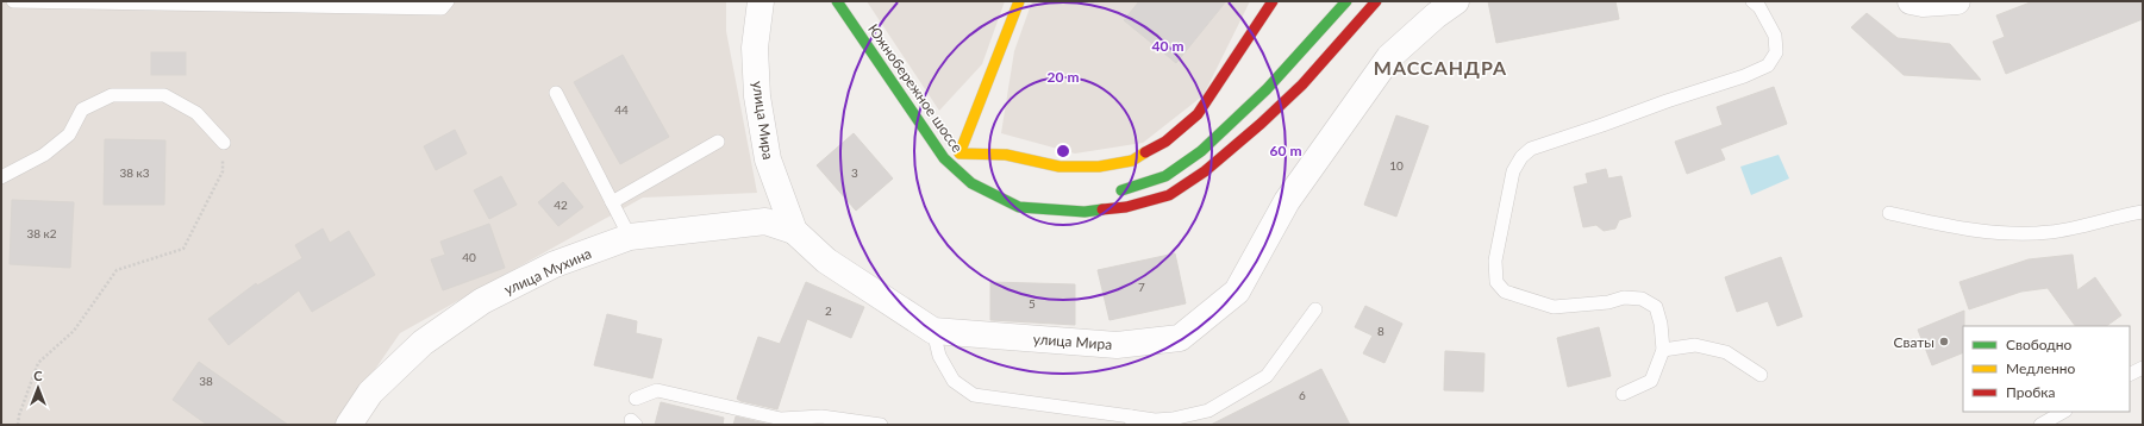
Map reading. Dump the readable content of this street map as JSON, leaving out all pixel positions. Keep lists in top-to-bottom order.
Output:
{
  "streets": {
    "main road": ["Южнобережное шоссе"],
    "street": ["улица Мира", "улица Мухина"]
  },
  "crossings": [
    ["улица Мира", "улица Мухина"]
  ],
  "districts": ["МАССАНДРА"],
  "places": ["Сваты"],
  "house_numbers": [
    "44",
    "10",
    "38 к3",
    "3",
    "42",
    "38 к2",
    "40",
    "7",
    "5",
    "2",
    "8",
    "38",
    "6"
  ],
  "legend": ["Свободно", "Медленно", "Пробка"],
  "north": "top",
  "rings": ["40 m", "20 m", "60 m"]
}
